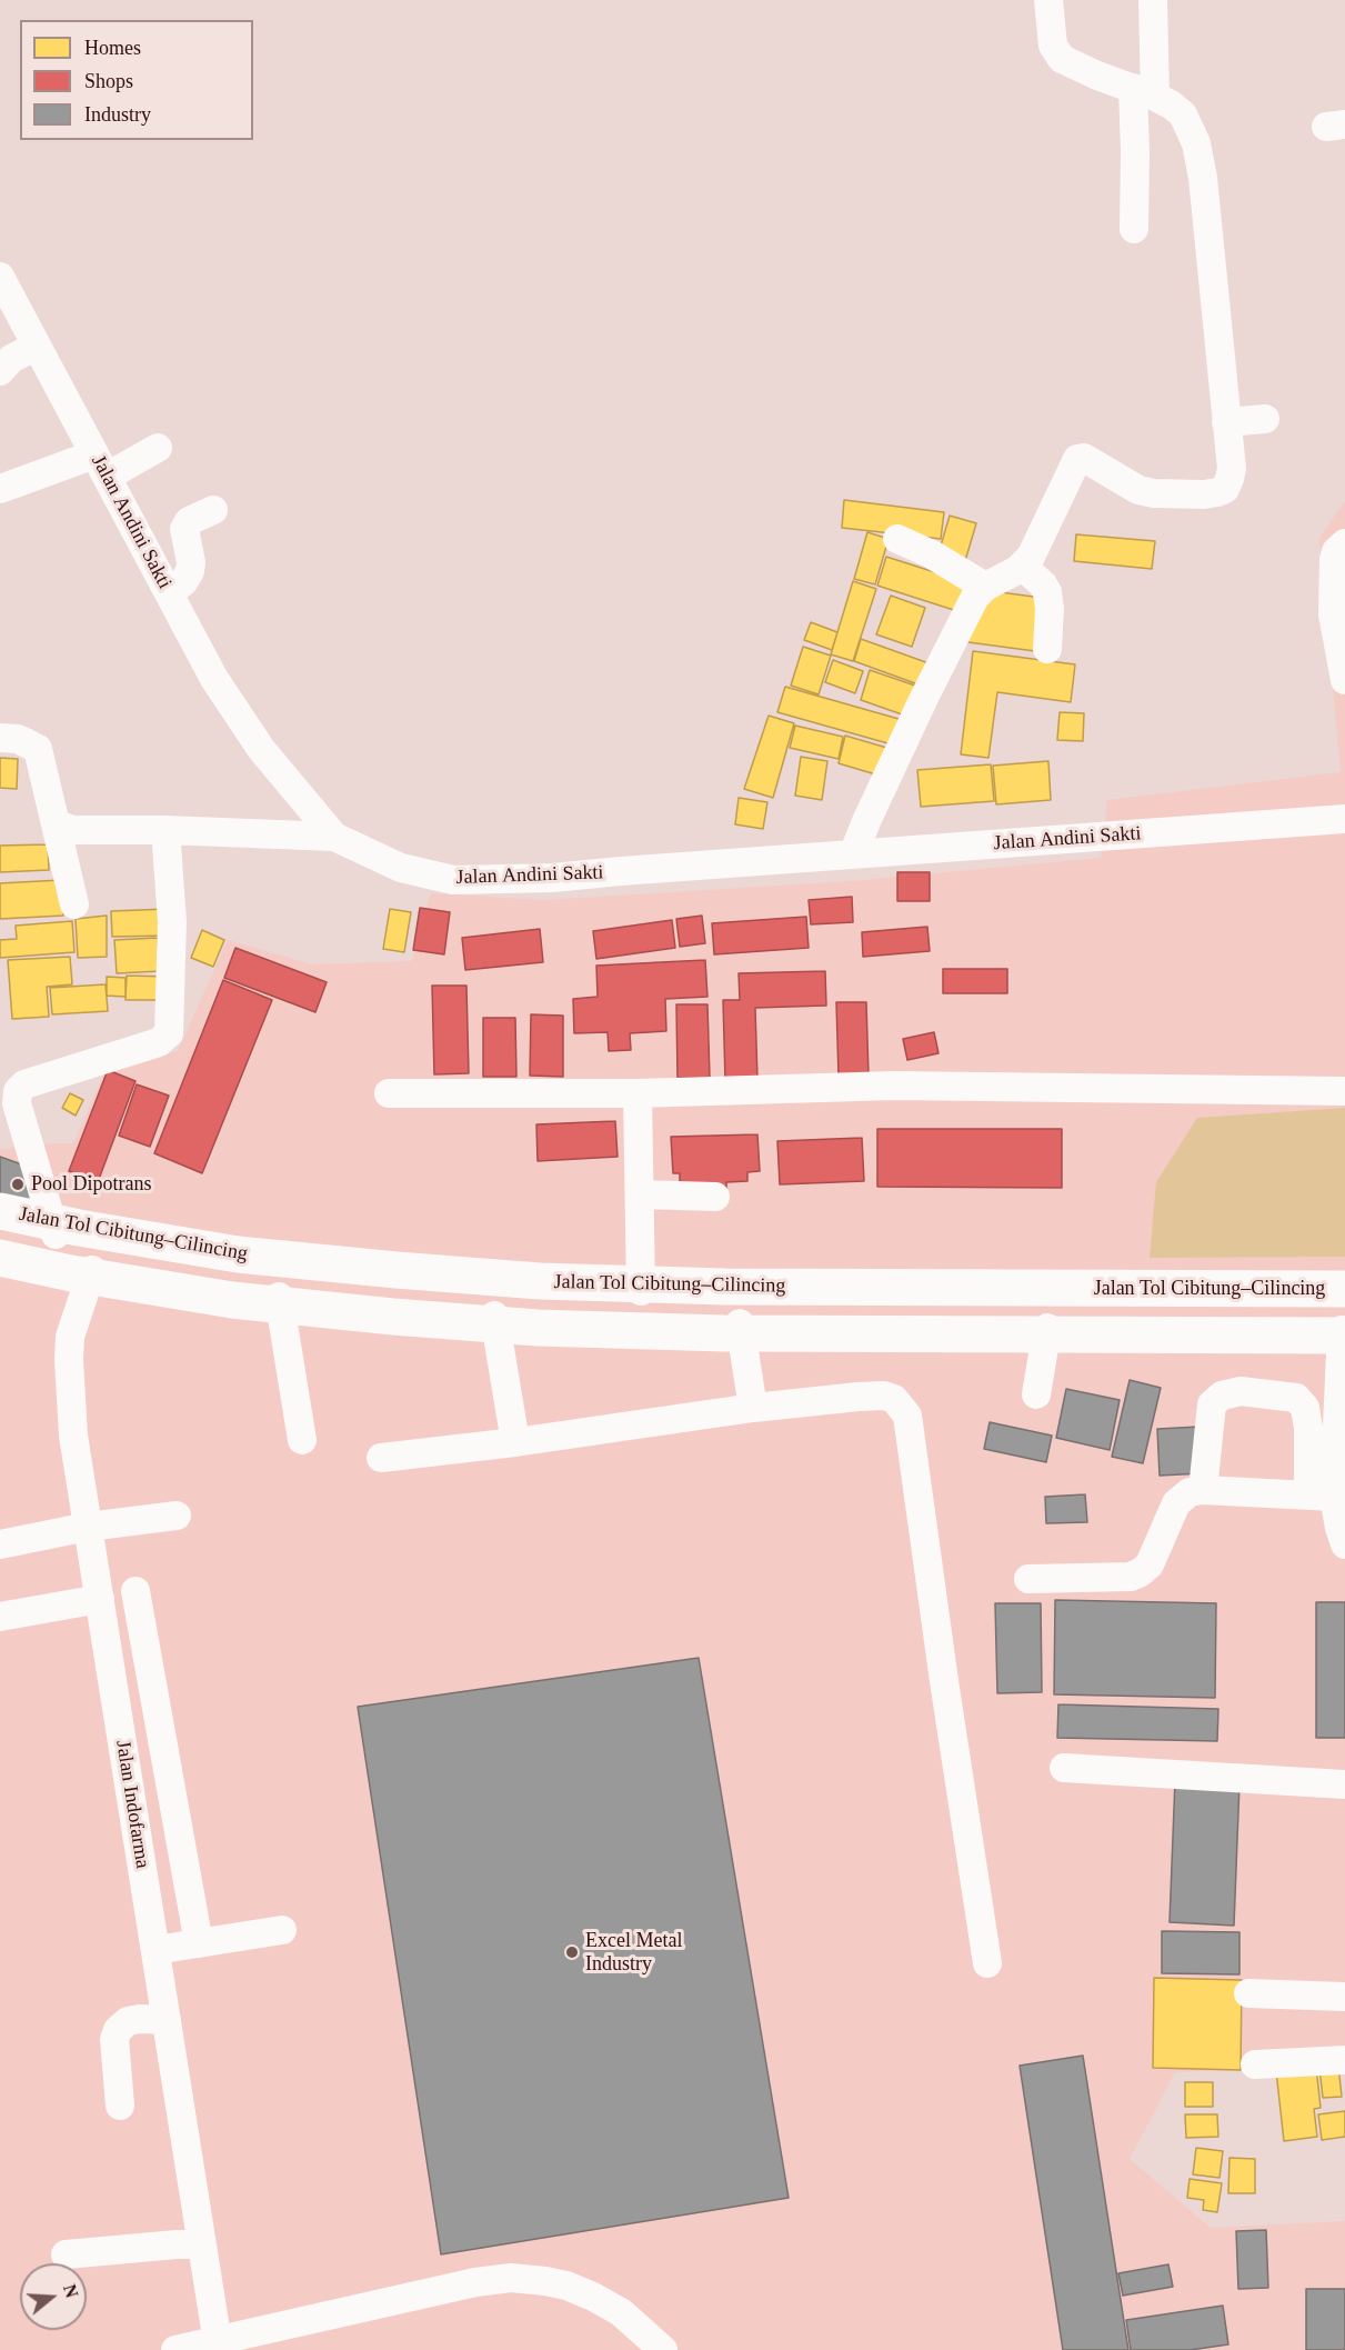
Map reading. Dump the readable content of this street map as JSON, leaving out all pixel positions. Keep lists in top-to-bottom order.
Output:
{
  "streets": {
    "highway": ["Jalan Tol Cibitung–Cilincing"],
    "street": ["Jalan Andini Sakti", "Jalan Indofarma"]
  },
  "places": ["Pool Dipotrans", "Excel Metal Industry"],
  "legend": ["Homes", "Shops", "Industry"],
  "north": "right"
}
